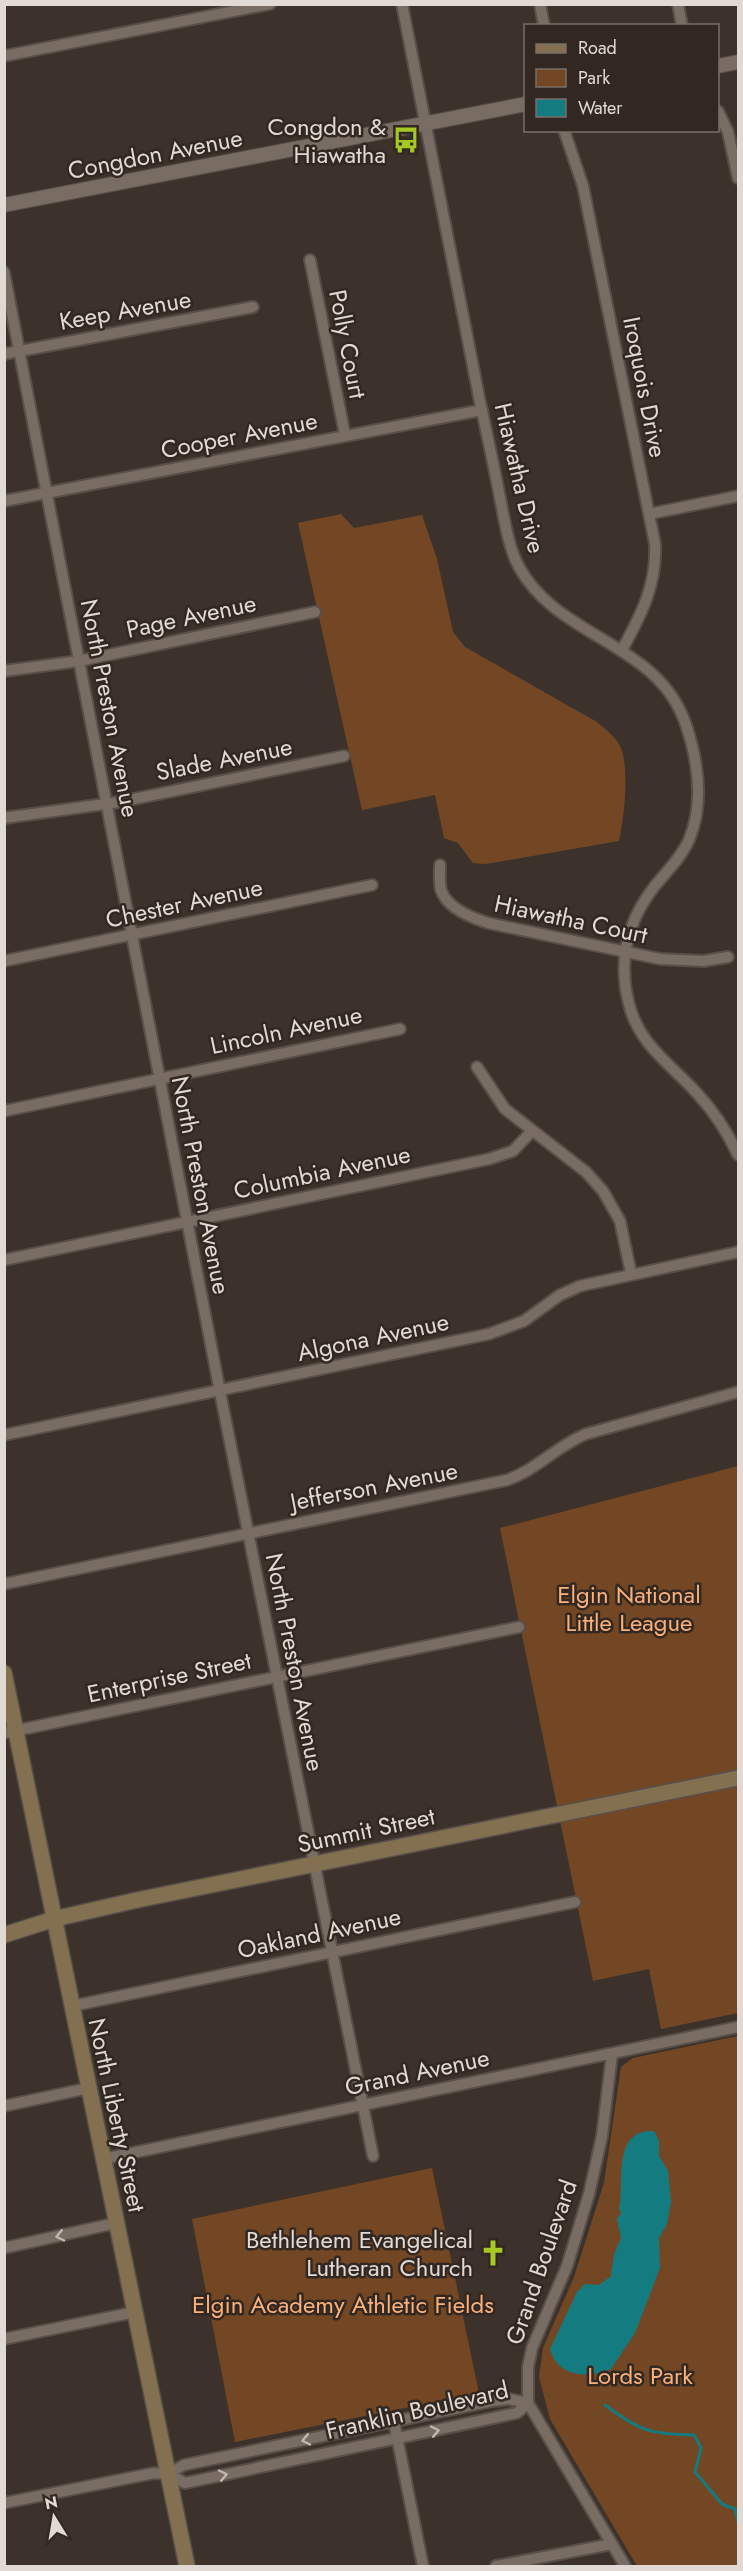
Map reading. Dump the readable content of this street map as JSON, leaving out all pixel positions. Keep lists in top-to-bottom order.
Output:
{
  "streets": {
    "main road": ["Summit Street", "North Liberty Street"],
    "street": [
      "Congdon Avenue",
      "Keep Avenue",
      "Polly Court",
      "Iroquois Drive",
      "Cooper Avenue",
      "Hiawatha Drive",
      "Page Avenue",
      "North Preston Avenue",
      "Slade Avenue",
      "Chester Avenue",
      "Hiawatha Court",
      "Lincoln Avenue",
      "Columbia Avenue",
      "Algona Avenue",
      "Jefferson Avenue",
      "Enterprise Street",
      "Oakland Avenue",
      "Grand Avenue",
      "Grand Boulevard",
      "Franklin Boulevard"
    ]
  },
  "crossings": [
    ["Congdon Avenue", "Hiawatha Drive"],
    ["Keep Avenue", "North Preston Avenue"],
    ["Polly Court", "Cooper Avenue"],
    ["Iroquois Drive", "Hiawatha Drive"],
    ["Cooper Avenue", "Hiawatha Drive"],
    ["Cooper Avenue", "North Preston Avenue"],
    ["Hiawatha Drive", "Hiawatha Court"],
    ["Page Avenue", "North Preston Avenue"],
    ["North Preston Avenue", "Slade Avenue"],
    ["North Preston Avenue", "Chester Avenue"],
    ["North Preston Avenue", "Lincoln Avenue"],
    ["North Preston Avenue", "Columbia Avenue"],
    ["North Preston Avenue", "Algona Avenue"],
    ["North Preston Avenue", "Jefferson Avenue"],
    ["North Preston Avenue", "Enterprise Street"],
    ["North Preston Avenue", "Summit Street"],
    ["North Preston Avenue", "Oakland Avenue"],
    ["North Preston Avenue", "Grand Avenue"],
    ["Enterprise Street", "North Liberty Street"],
    ["Summit Street", "North Liberty Street"],
    ["Oakland Avenue", "North Liberty Street"],
    ["Grand Avenue", "North Liberty Street"],
    ["Grand Avenue", "Grand Boulevard"],
    ["North Liberty Street", "Franklin Boulevard"],
    ["Grand Boulevard", "Franklin Boulevard"]
  ],
  "parks": ["Elgin National Little League", "Elgin Academy Athletic Fields", "Lords Park"],
  "places": {
    "bus stop": ["Congdon & Hiawatha"],
    "church": ["Bethlehem Evangelical Lutheran Church"]
  },
  "legend": ["Road", "Park", "Water"],
  "north": "top"
}
